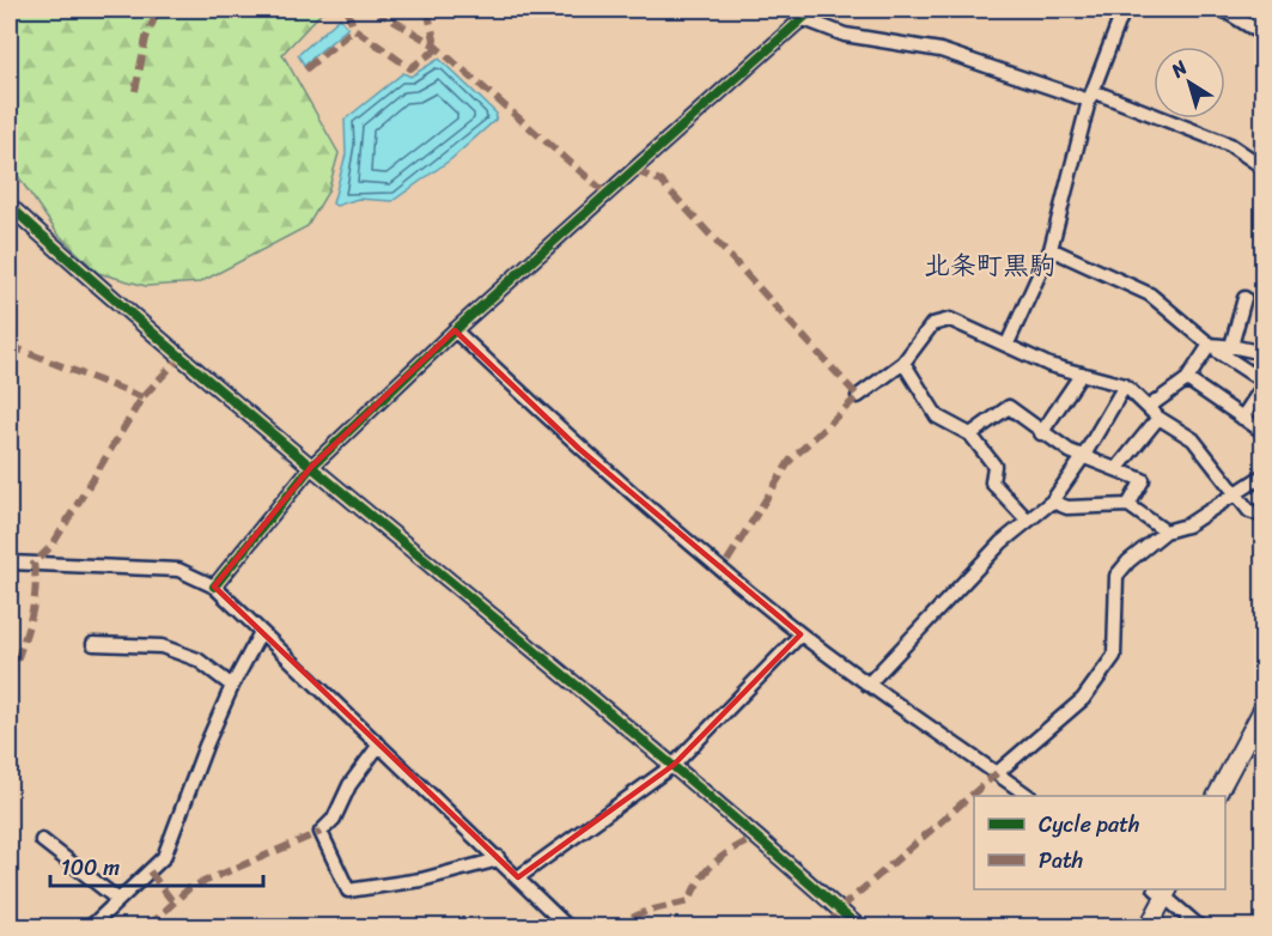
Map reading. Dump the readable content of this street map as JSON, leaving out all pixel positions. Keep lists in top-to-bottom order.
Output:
{
  "districts": ["北条町黒駒"],
  "legend": ["Cycle path", "Path"],
  "scale_bar": "100 m",
  "north": "top left"
}
